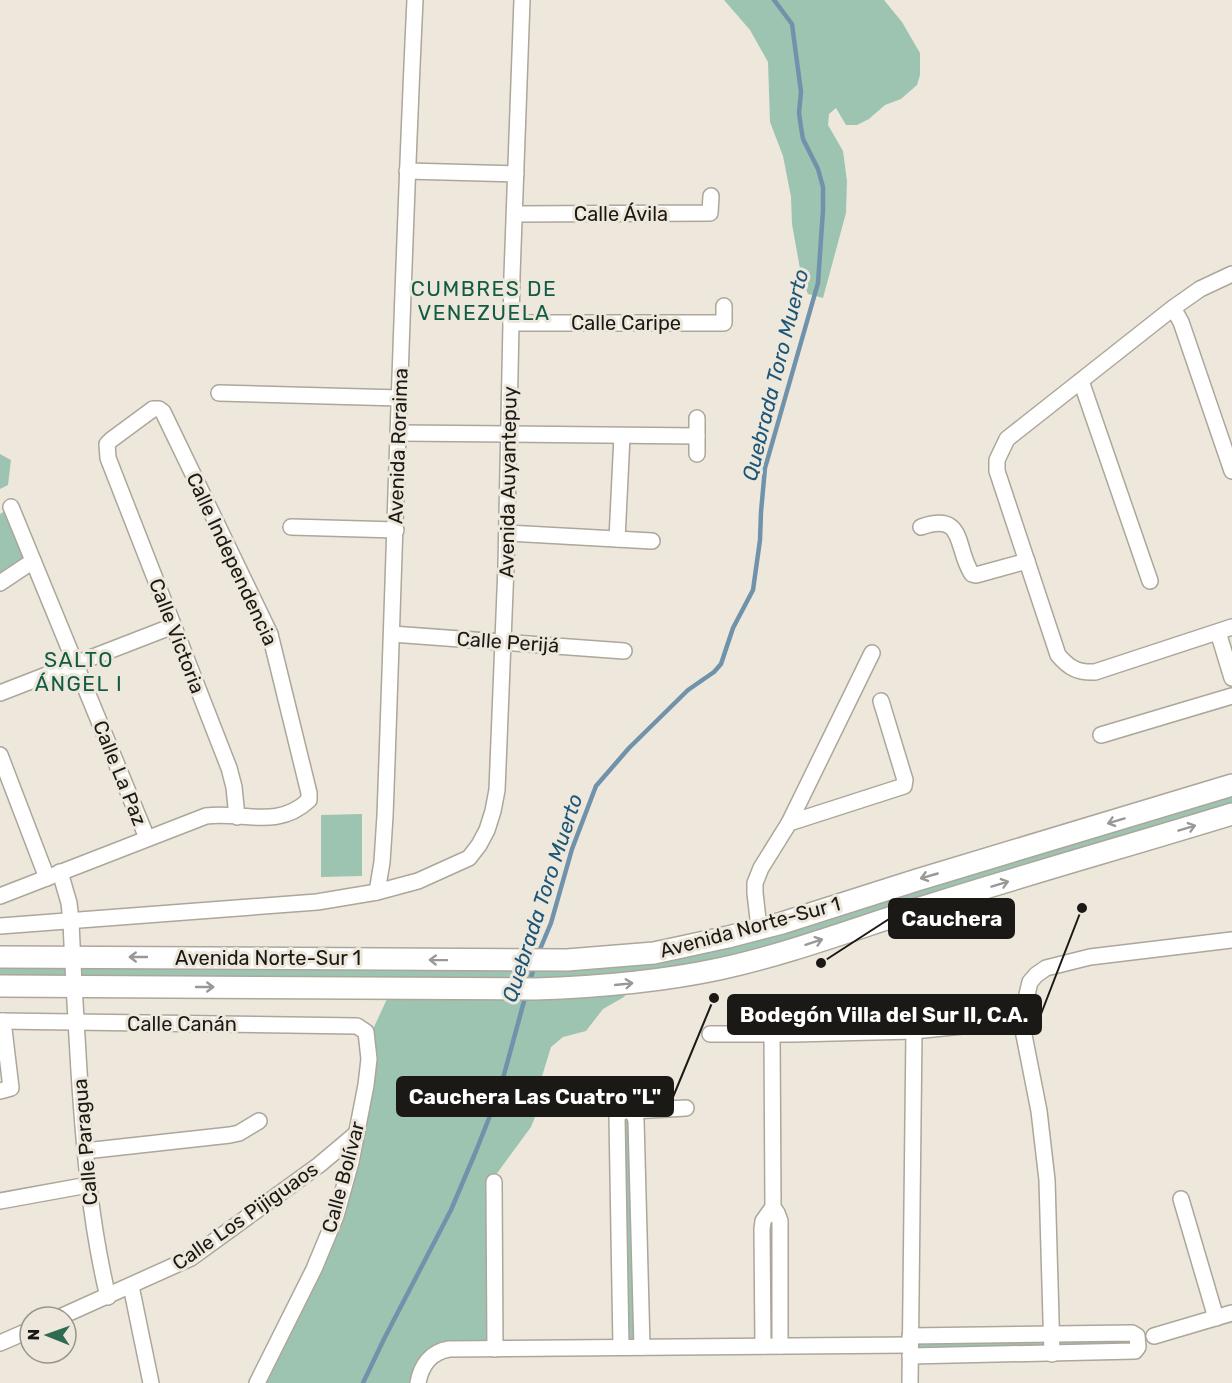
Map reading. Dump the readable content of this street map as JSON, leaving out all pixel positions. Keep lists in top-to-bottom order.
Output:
{
  "streets": {
    "main road": ["Avenida Norte-Sur 1"],
    "street": [
      "Calle Ávila",
      "Calle Caripe",
      "Avenida Roraima",
      "Avenida Auyantepuy",
      "Calle Independencia",
      "Calle Victoria",
      "Calle Perijá",
      "Calle La Paz",
      "Calle Canán",
      "Calle Paragua",
      "Calle Bolívar",
      "Calle Los Pijiguaos"
    ]
  },
  "crossings": [
    ["Calle Ávila", "Avenida Auyantepuy"],
    ["Calle Caripe", "Avenida Auyantepuy"],
    ["Avenida Roraima", "Avenida Auyantepuy"],
    ["Avenida Roraima", "Calle Perijá"],
    ["Avenida Auyantepuy", "Calle Perijá"],
    ["Avenida Auyantepuy", "Calle Paragua"],
    ["Calle Independencia", "Calle Victoria"],
    ["Avenida Norte-Sur 1", "Calle Paragua"],
    ["Calle Canán", "Calle Paragua"],
    ["Calle Canán", "Calle Bolívar"],
    ["Calle Paragua", "Calle Los Pijiguaos"],
    ["Calle Bolívar", "Calle Los Pijiguaos"]
  ],
  "districts": ["CUMBRES DE VENEZUELA", "SALTO ÁNGEL I"],
  "water": ["Quebrada Toro Muerto"],
  "places": ["Bodegón Villa del Sur II, C.A.", "Cauchera", "Cauchera Las Cuatro \"L\""],
  "north": "left"
}
